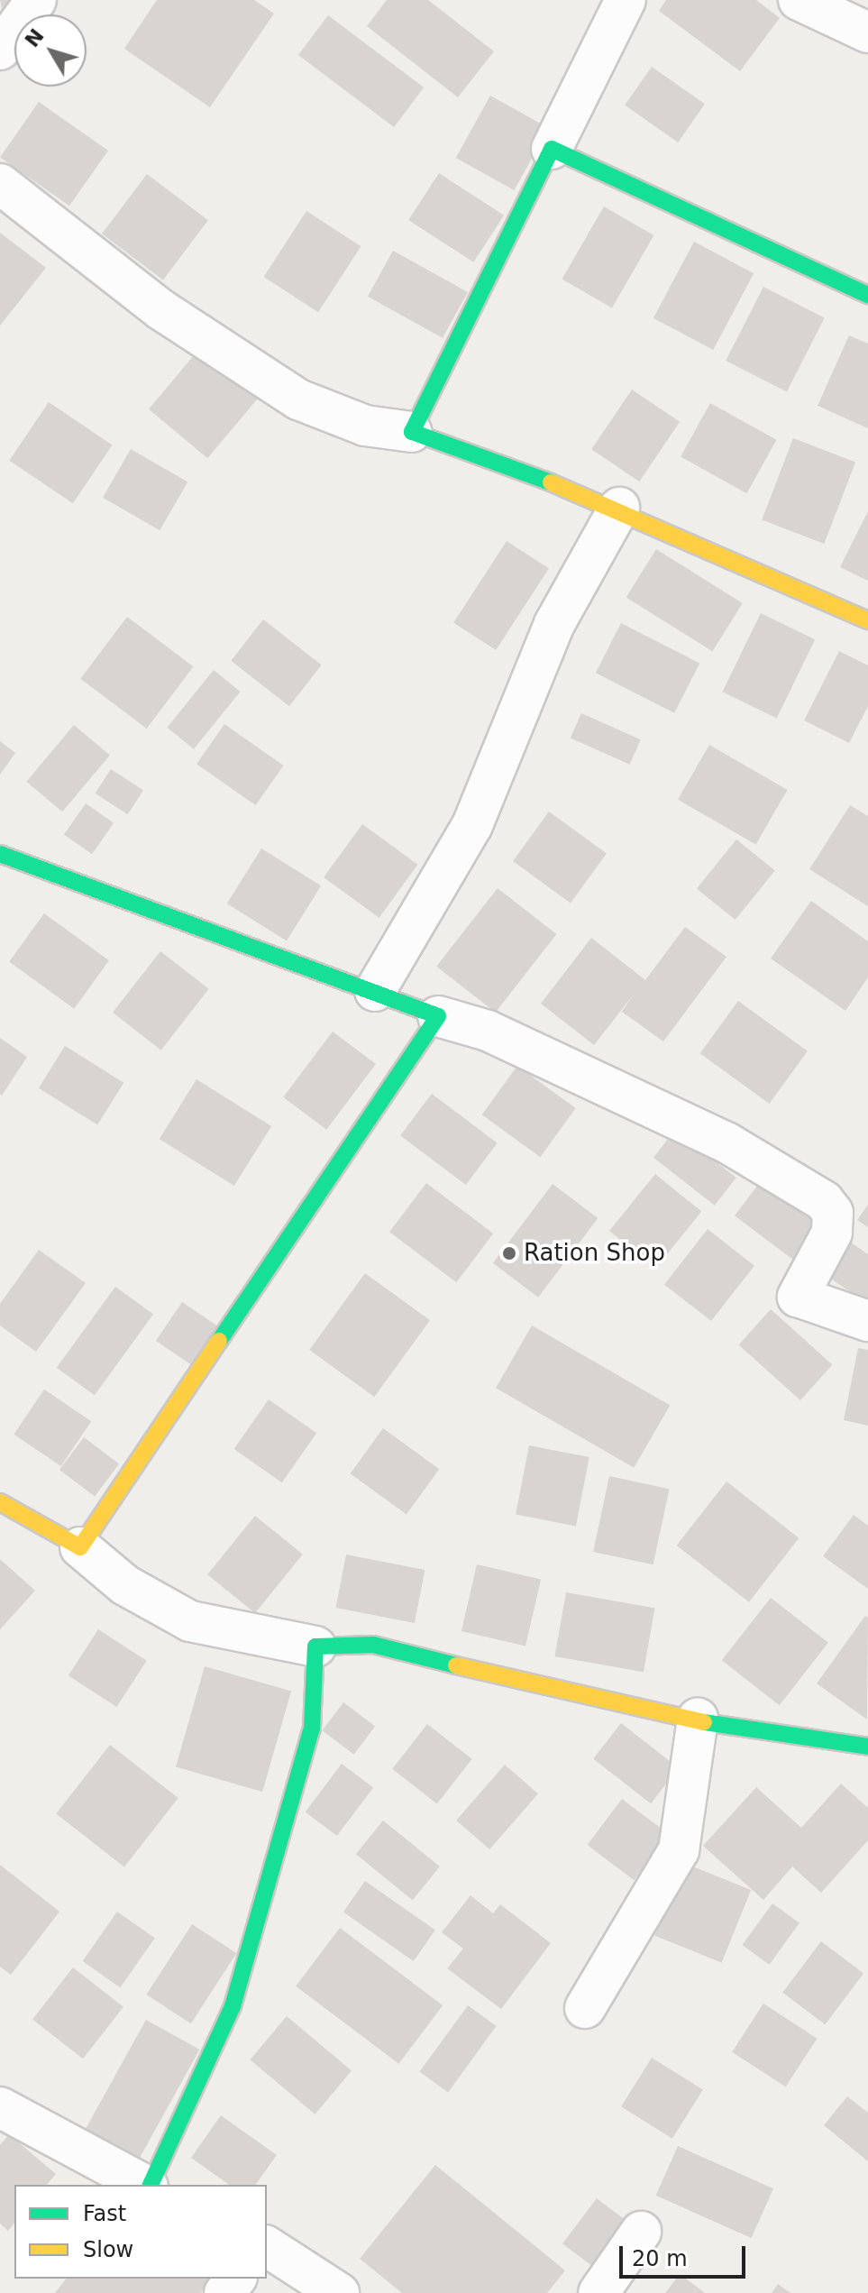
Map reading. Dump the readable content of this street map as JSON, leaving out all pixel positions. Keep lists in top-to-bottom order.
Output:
{
  "places": ["Ration Shop"],
  "legend": ["Fast", "Slow"],
  "scale_bar": "20 m",
  "north": "top left"
}
